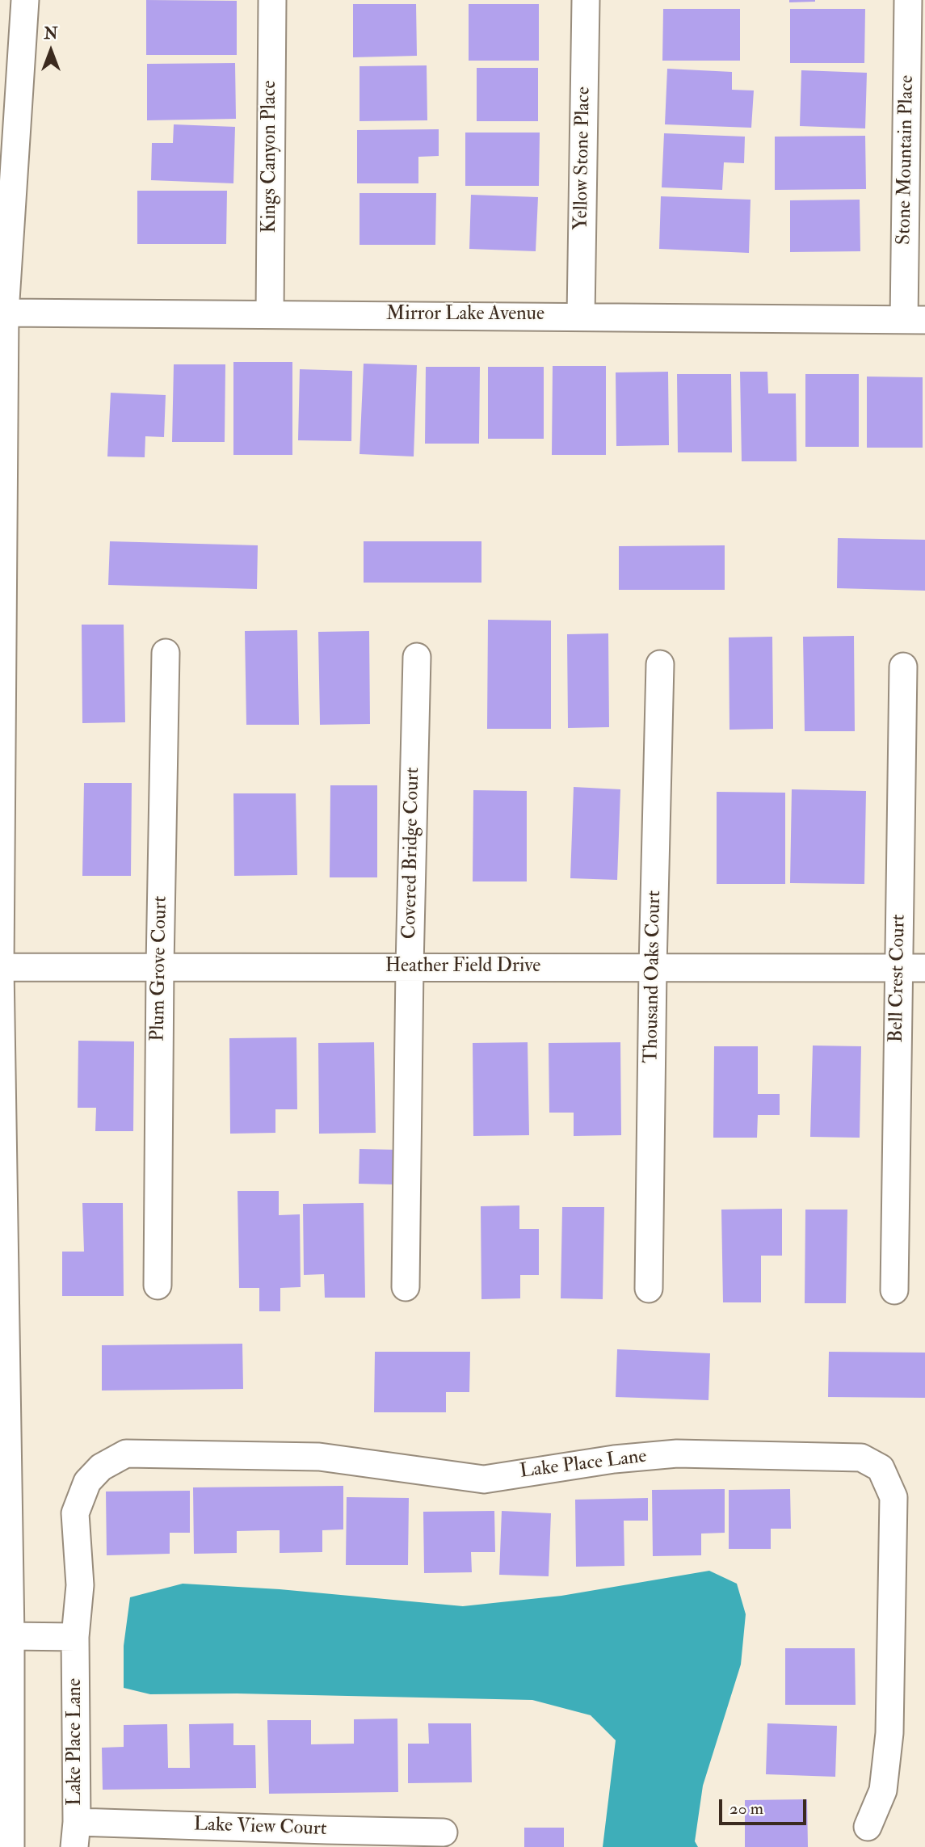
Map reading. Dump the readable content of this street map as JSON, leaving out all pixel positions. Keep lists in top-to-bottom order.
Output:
{
  "streets": {
    "street": [
      "Kings Canyon Place",
      "Yellow Stone Place",
      "Stone Mountain Place",
      "Mirror Lake Avenue",
      "Covered Bridge Court",
      "Heather Field Drive",
      "Plum Grove Court",
      "Thousand Oaks Court",
      "Bell Crest Court",
      "Lake Place Lane",
      "Lake View Court"
    ]
  },
  "crossings": [
    ["Kings Canyon Place", "Mirror Lake Avenue"],
    ["Yellow Stone Place", "Mirror Lake Avenue"],
    ["Stone Mountain Place", "Mirror Lake Avenue"],
    ["Covered Bridge Court", "Heather Field Drive"],
    ["Heather Field Drive", "Plum Grove Court"],
    ["Heather Field Drive", "Thousand Oaks Court"],
    ["Heather Field Drive", "Bell Crest Court"],
    ["Lake Place Lane", "Lake View Court"]
  ],
  "scale_bar": "20 m",
  "north": "top"
}
